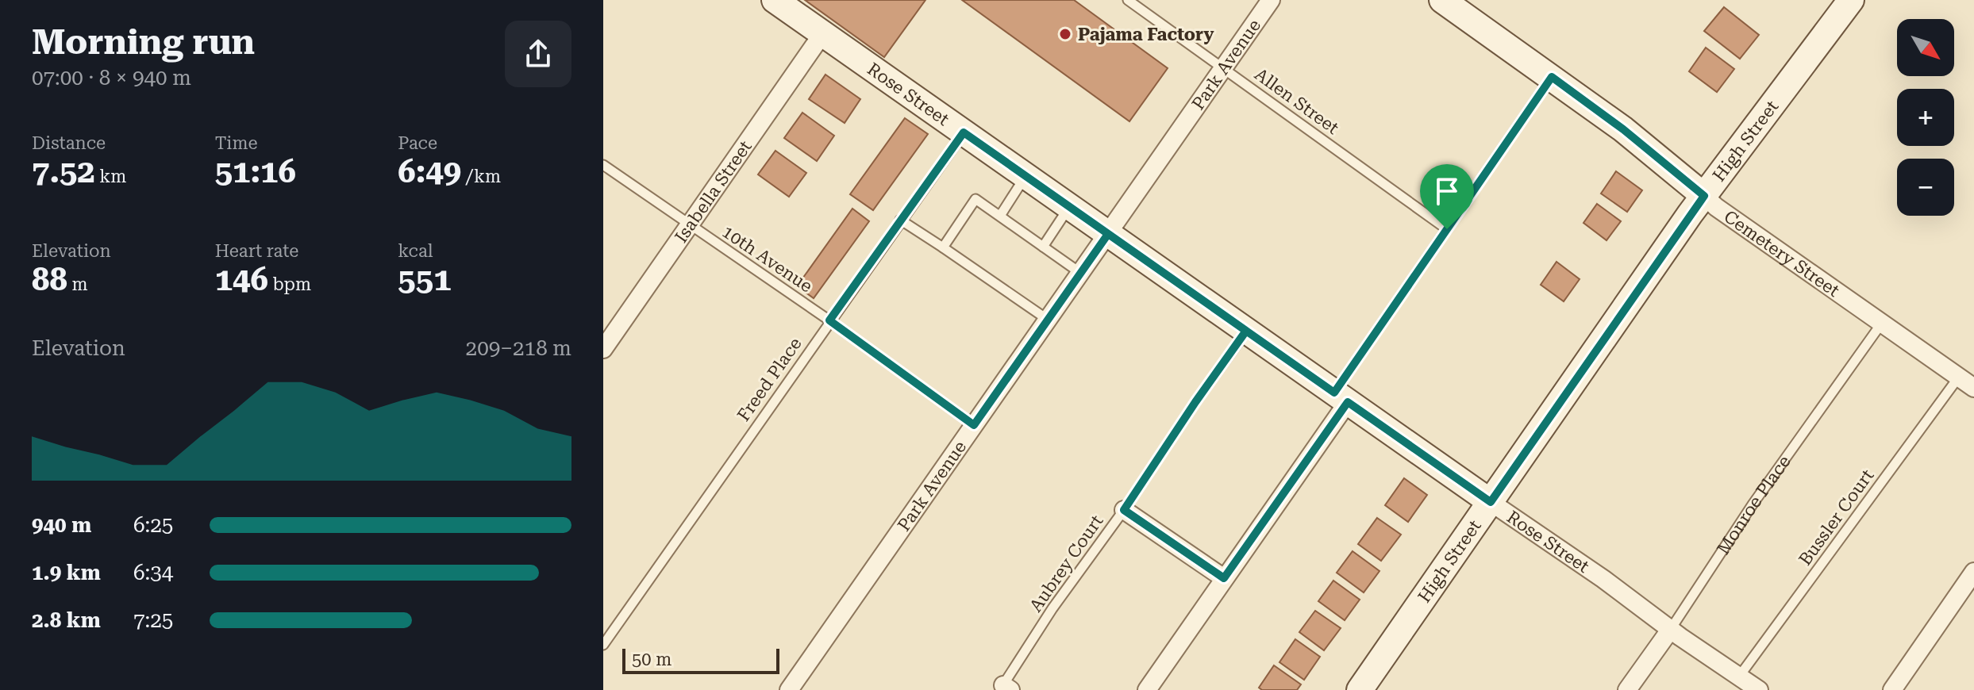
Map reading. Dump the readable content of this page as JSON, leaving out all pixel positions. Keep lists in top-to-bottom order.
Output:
{
  "streets": {
    "street": [
      "Park Avenue",
      "Rose Street",
      "High Street",
      "Isabella Street",
      "Cemetery Street",
      "Monroe Place"
    ],
    "lane": [
      "Allen Street",
      "10th Avenue",
      "Freed Place",
      "Bussler Court",
      "Aubrey Court"
    ]
  },
  "crossings": [
    ["Park Avenue", "Rose Street"],
    ["Park Avenue", "Allen Street"],
    ["Park Avenue", "10th Avenue"],
    ["Rose Street", "High Street"],
    ["Rose Street", "Isabella Street"],
    ["Rose Street", "Freed Place"],
    ["Rose Street", "Monroe Place"],
    ["Rose Street", "Bussler Court"],
    ["Rose Street", "Aubrey Court"],
    ["High Street", "Cemetery Street"],
    ["Isabella Street", "10th Avenue"],
    ["Cemetery Street", "Monroe Place"],
    ["Cemetery Street", "Bussler Court"],
    ["10th Avenue", "Freed Place"]
  ],
  "places": ["Pajama Factory"],
  "scale_bar": "50 m",
  "north": "bottom right",
  "page": {
    "heading": ["Morning run", "07:00 · 8 × 940 m"],
    "map_buttons": ["+", "−"],
    "stats": [
      ["Distance", "7.52 km"],
      ["Time", "51:16"],
      ["Pace", "6:49 /km"],
      ["Elevation", "88 m"],
      ["Heart rate", "146 bpm"],
      ["kcal", "551"]
    ],
    "chart": ["Elevation", "209–218 m"],
    "list": [
      {
        "name": "940 m",
        "note": "6:25"
      },
      {
        "name": "1.9 km",
        "note": "6:34"
      },
      {
        "name": "2.8 km",
        "note": "7:25"
      }
    ],
    "scale": "50 m"
  }
}
